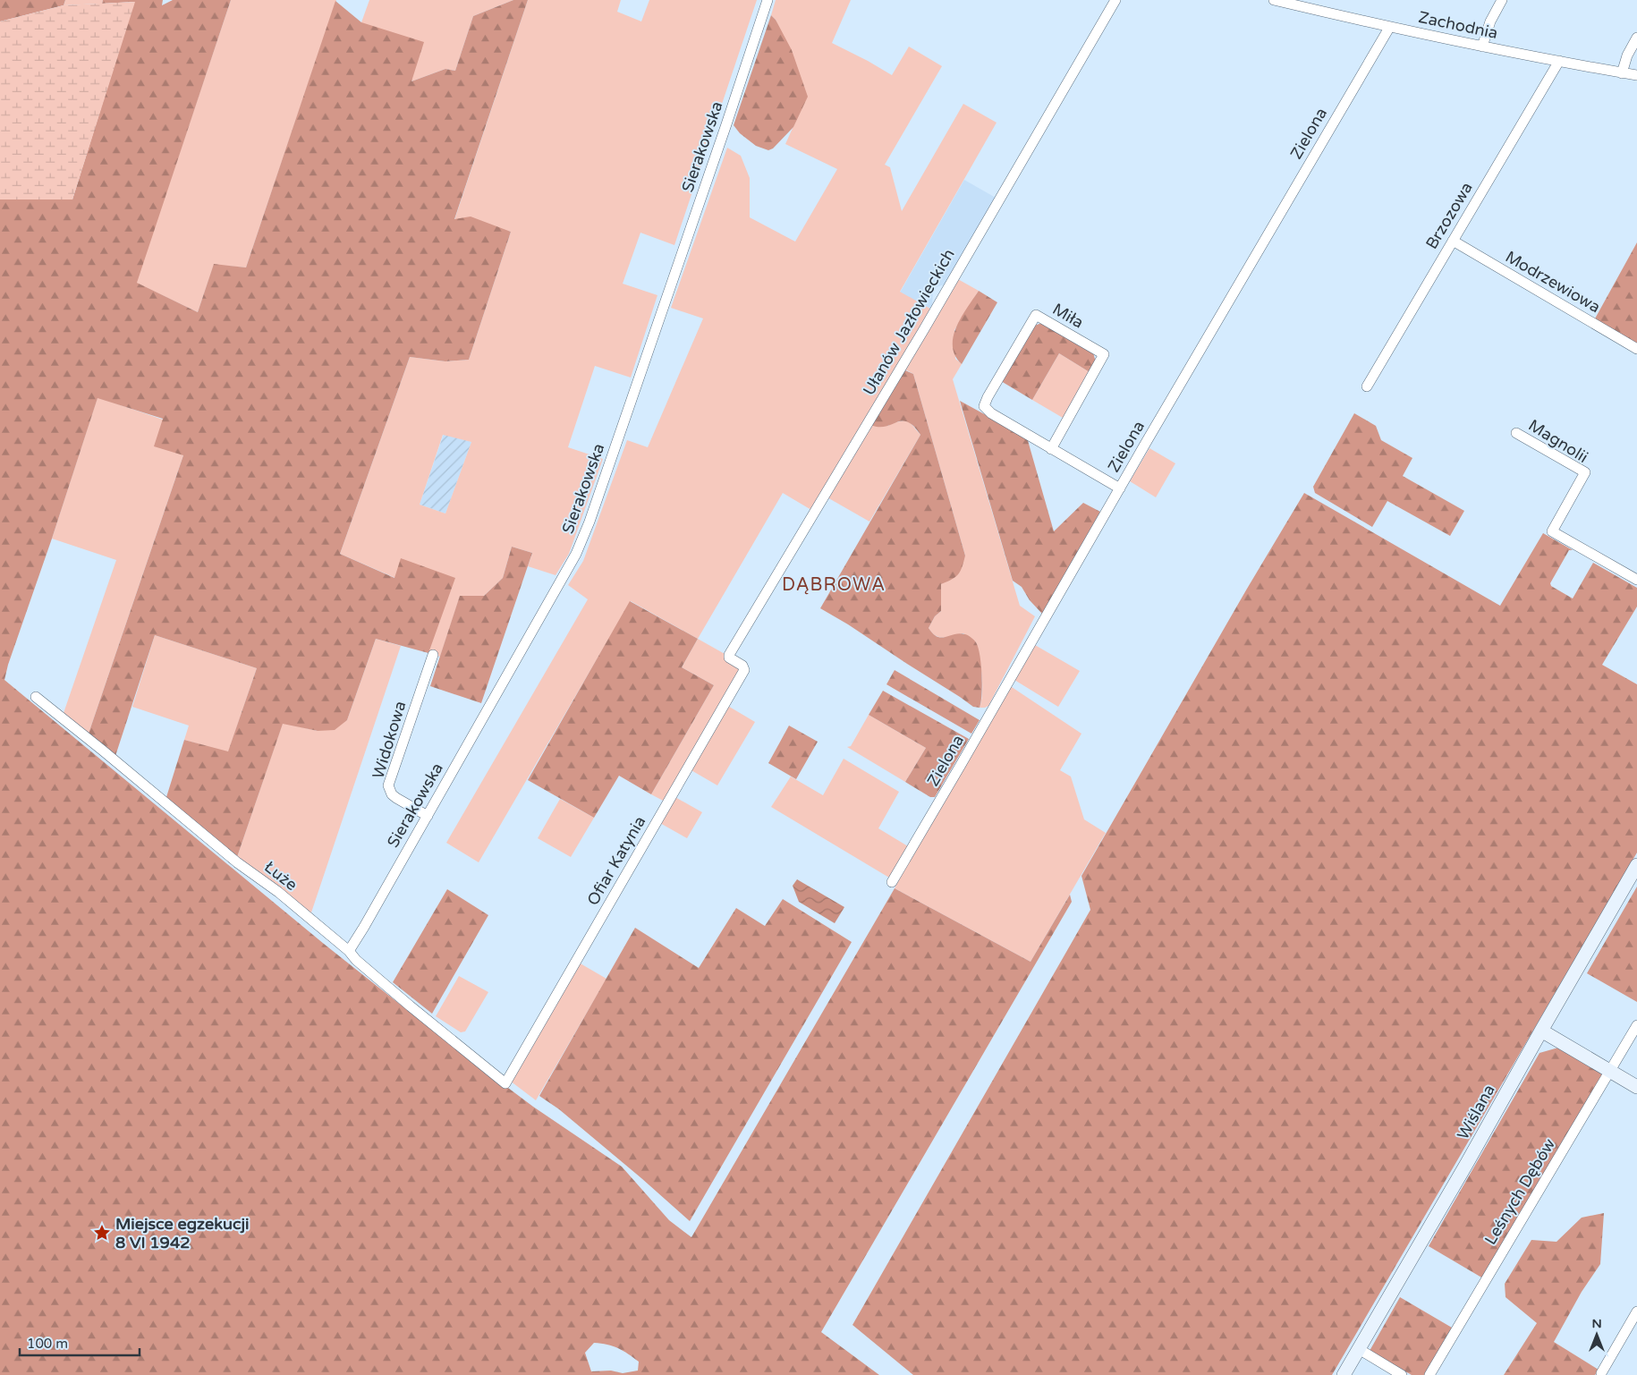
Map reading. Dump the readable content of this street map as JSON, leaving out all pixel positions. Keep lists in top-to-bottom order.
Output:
{
  "streets": {
    "main road": ["Wiślana"],
    "street": [
      "Zachodnia",
      "Zielona",
      "Sierakowska",
      "Brzozowa",
      "Modrzewiowa",
      "Miła",
      "Ułanów Jazłowieckich",
      "Magnolii",
      "Widokowa",
      "Ofiar Katynia",
      "Łuże",
      "Leśnych Dębów"
    ]
  },
  "crossings": [
    ["Zachodnia", "Zielona"],
    ["Zachodnia", "Brzozowa"],
    ["Zielona", "Miła"],
    ["Sierakowska", "Widokowa"],
    ["Sierakowska", "Łuże"],
    ["Brzozowa", "Modrzewiowa"],
    ["Ułanów Jazłowieckich", "Ofiar Katynia"],
    ["Ofiar Katynia", "Łuże"]
  ],
  "districts": ["DĄBROWA"],
  "places": {
    "place": ["Miejsce egzekucji 8 VI 1942"]
  },
  "scale_bar": "100 m",
  "north": "top"
}
